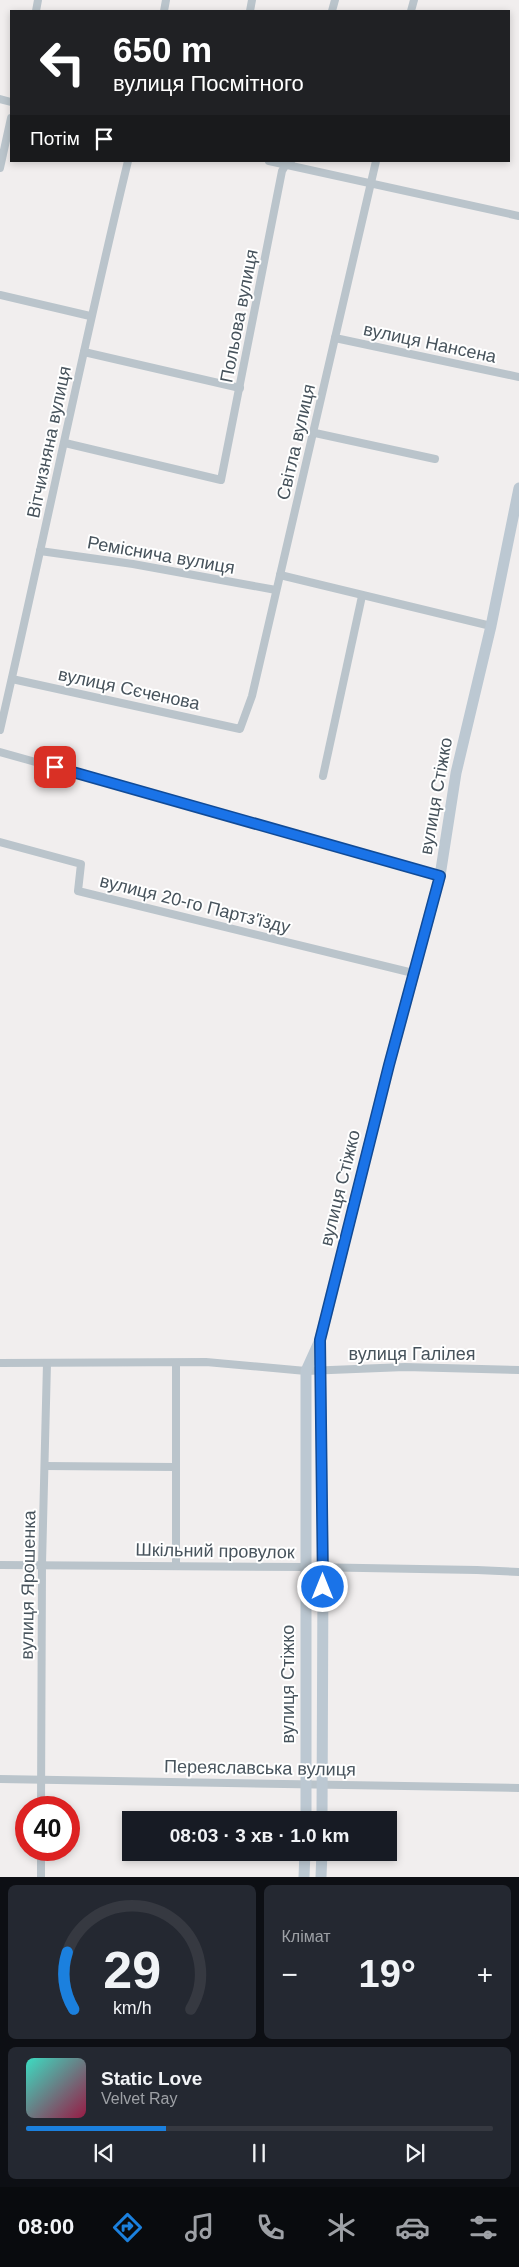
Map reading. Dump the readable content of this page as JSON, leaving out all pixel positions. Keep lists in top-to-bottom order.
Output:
{
  "streets": {
    "street": [
      "Польова вулиця",
      "вулиця Нансена",
      "Вітчизняна вулиця",
      "Світла вулиця",
      "Реміснича вулиця",
      "вулиця Сєченова",
      "вулиця Стіжко",
      "вулиця 20-го Партз'їзду",
      "вулиця Галілея",
      "Шкільний провулок",
      "вулиця Ярошенка",
      "Переяславська вулиця"
    ]
  },
  "crossings": [
    ["Польова вулиця", "Вітчизняна вулиця"],
    ["вулиця Нансена", "Світла вулиця"],
    ["Вітчизняна вулиця", "Реміснича вулиця"],
    ["Вітчизняна вулиця", "вулиця Сєченова"],
    ["Світла вулиця", "Реміснича вулиця"],
    ["Світла вулиця", "вулиця Сєченова"],
    ["вулиця Стіжко", "вулиця 20-го Партз'їзду"],
    ["вулиця Стіжко", "вулиця Галілея"],
    ["вулиця Стіжко", "Шкільний провулок"],
    ["вулиця Стіжко", "Переяславська вулиця"],
    ["вулиця Галілея", "вулиця Ярошенка"],
    ["Шкільний провулок", "вулиця Ярошенка"],
    ["вулиця Ярошенка", "Переяславська вулиця"]
  ],
  "page": {
    "turn": ["650 m", "вулиця Посмітного"],
    "then": "Потім",
    "limit": "40",
    "trip": "08:03 · 3 хв · 1.0 km",
    "tile": "Клімат",
    "heat": ["−", "19°", "+"],
    "song": ["Static Love", "Velvet Ray"],
    "tabs": "08:00",
    "gauge": ["29", "km/h"]
  }
}
